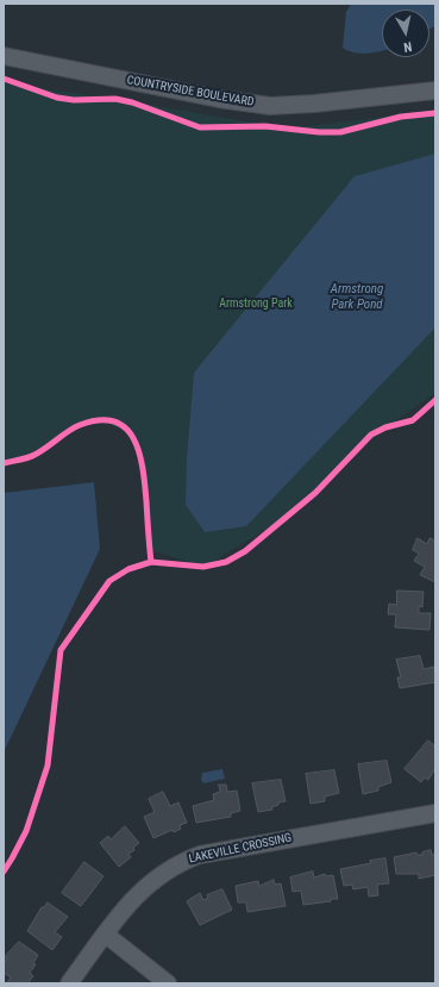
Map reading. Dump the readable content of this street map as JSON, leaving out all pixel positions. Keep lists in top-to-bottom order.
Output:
{
  "streets": {
    "street": ["COUNTRYSIDE BOULEVARD", "LAKEVILLE CROSSING"]
  },
  "water": ["Armstrong Park Pond"],
  "parks": ["Armstrong Park"],
  "north": "bottom"
}
